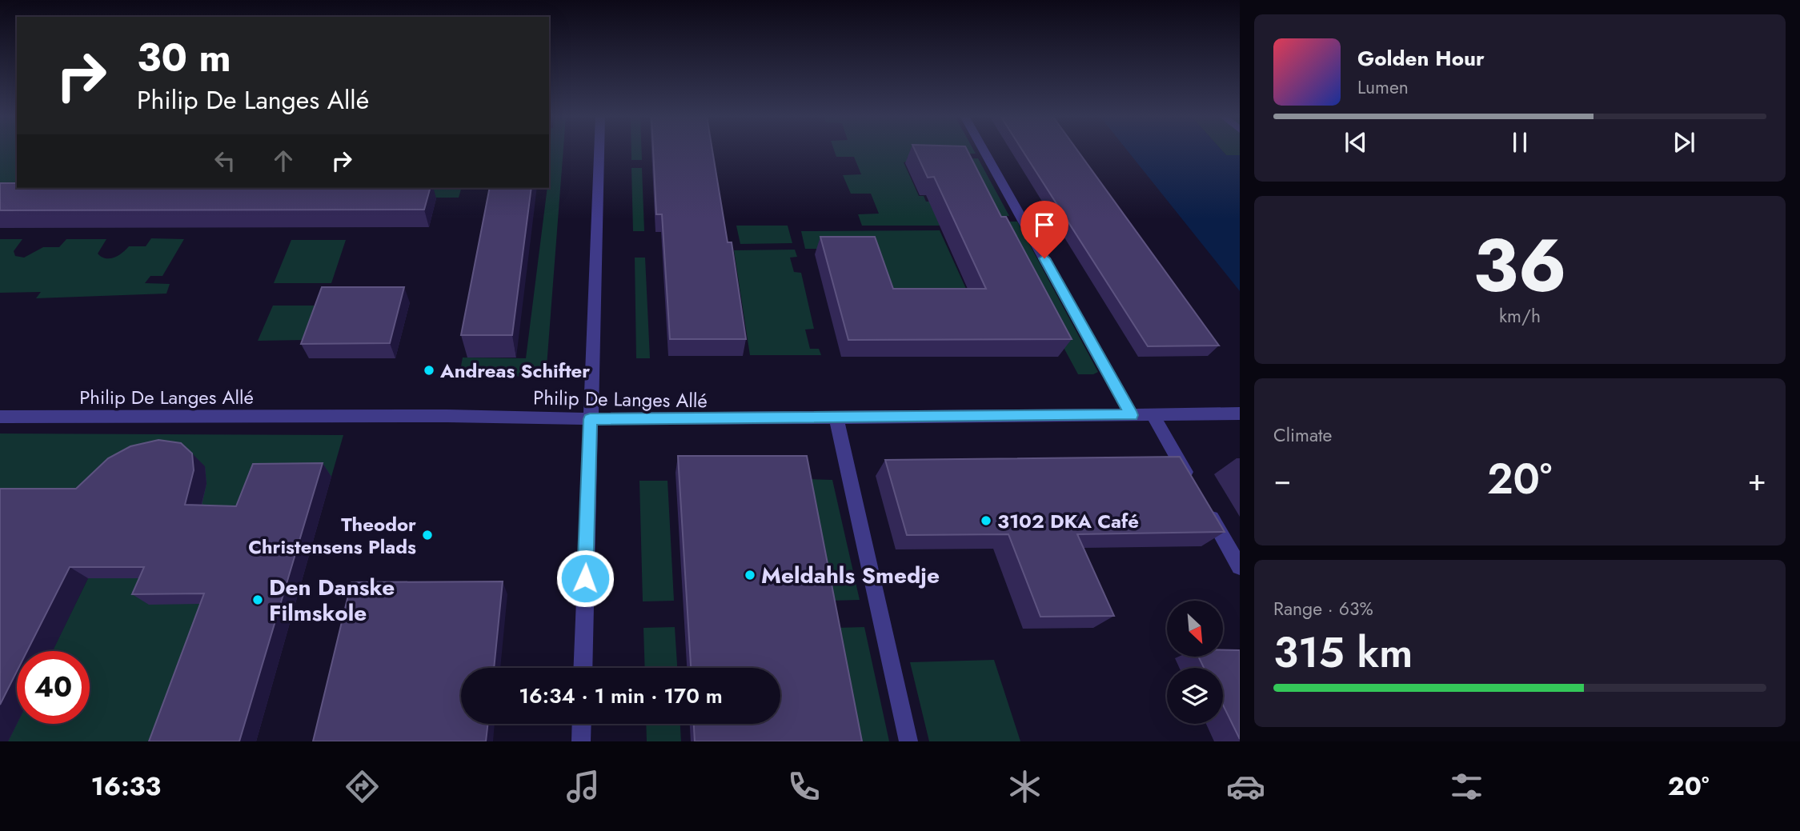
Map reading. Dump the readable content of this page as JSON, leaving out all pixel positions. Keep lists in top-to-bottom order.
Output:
{
  "streets": {
    "street": ["Philip De Langes Allé"]
  },
  "places": [
    "Andreas Schifter",
    "3102 DKA Café",
    "Theodor Christensens Plads",
    "Meldahls Smedje",
    "Den Danske Filmskole"
  ],
  "north": "bottom right",
  "page": {
    "turn": ["30 m", "Philip De Langes Allé"],
    "song": ["Golden Hour", "Lumen"],
    "tile": [
      ["36", "km/h"],
      "Climate",
      ["Range · 63%", "315 km"]
    ],
    "heat": ["−", "20°", "+"],
    "limit": "40",
    "trip": "16:34 · 1 min · 170 m",
    "tabs": ["16:33", "20°"]
  }
}
